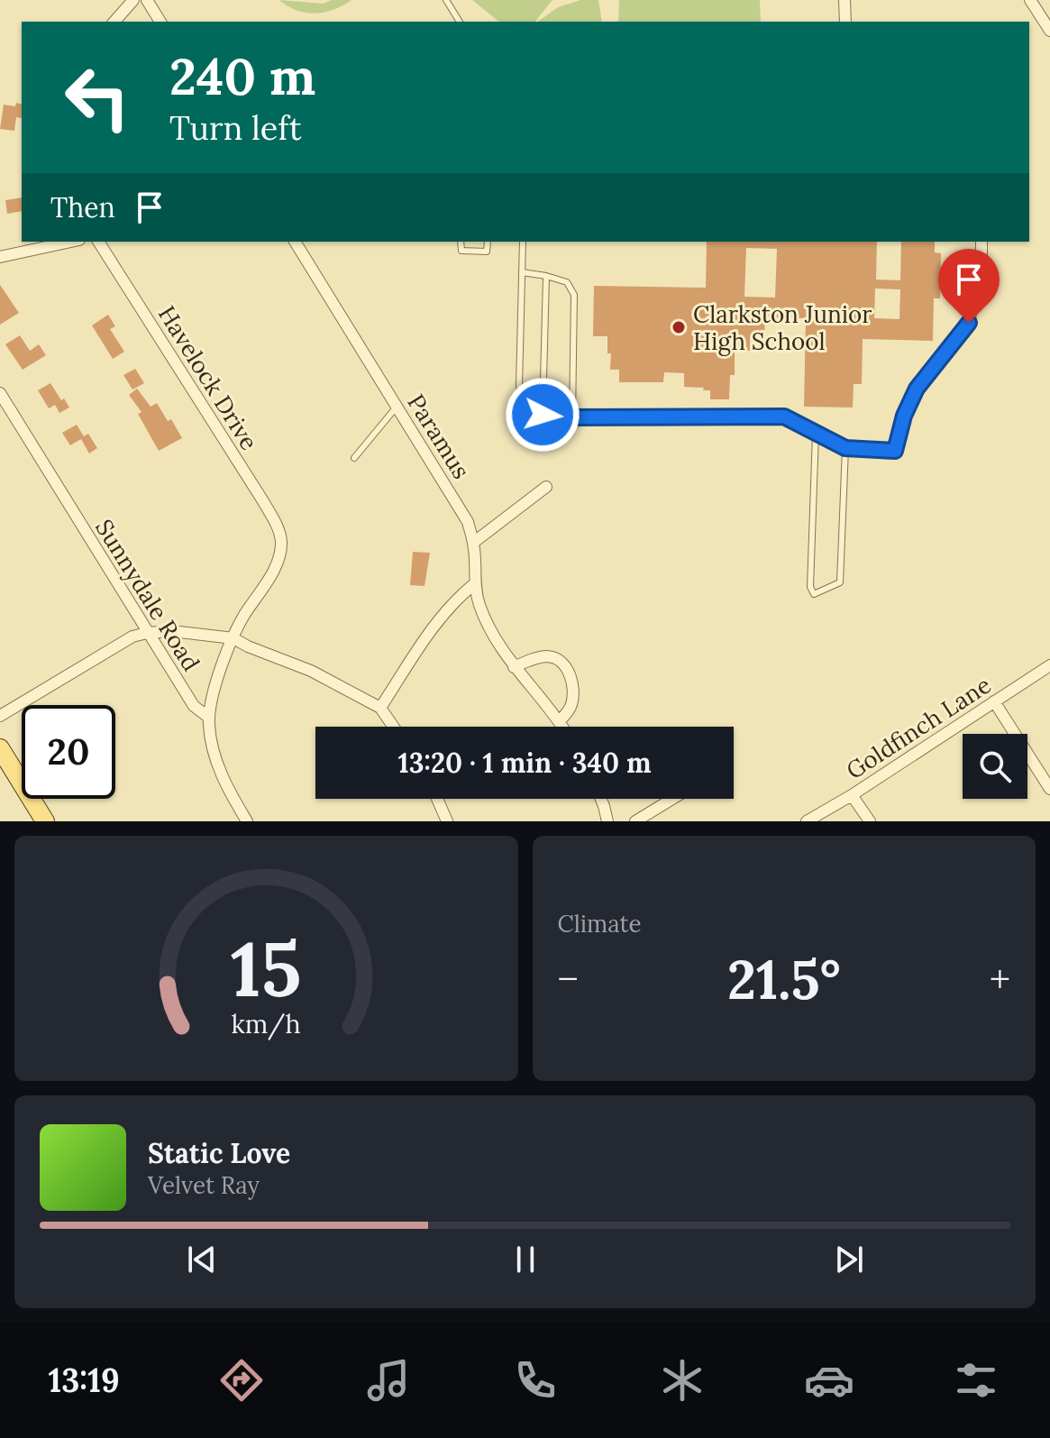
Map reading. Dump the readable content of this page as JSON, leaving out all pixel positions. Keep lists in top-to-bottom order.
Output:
{
  "streets": {
    "street": [
      "Havelock Drive",
      "Paramus",
      "Sunnydale Road",
      "Goldfinch Lane"
    ]
  },
  "places": ["Clarkston Junior High School"],
  "page": {
    "turn": ["240 m", "Turn left"],
    "then": "Then",
    "limit": "20",
    "trip": "13:20 · 1 min · 340 m",
    "tile": "Climate",
    "heat": ["−", "21.5°", "+"],
    "song": ["Static Love", "Velvet Ray"],
    "tabs": "13:19",
    "gauge": ["15", "km/h"]
  }
}
